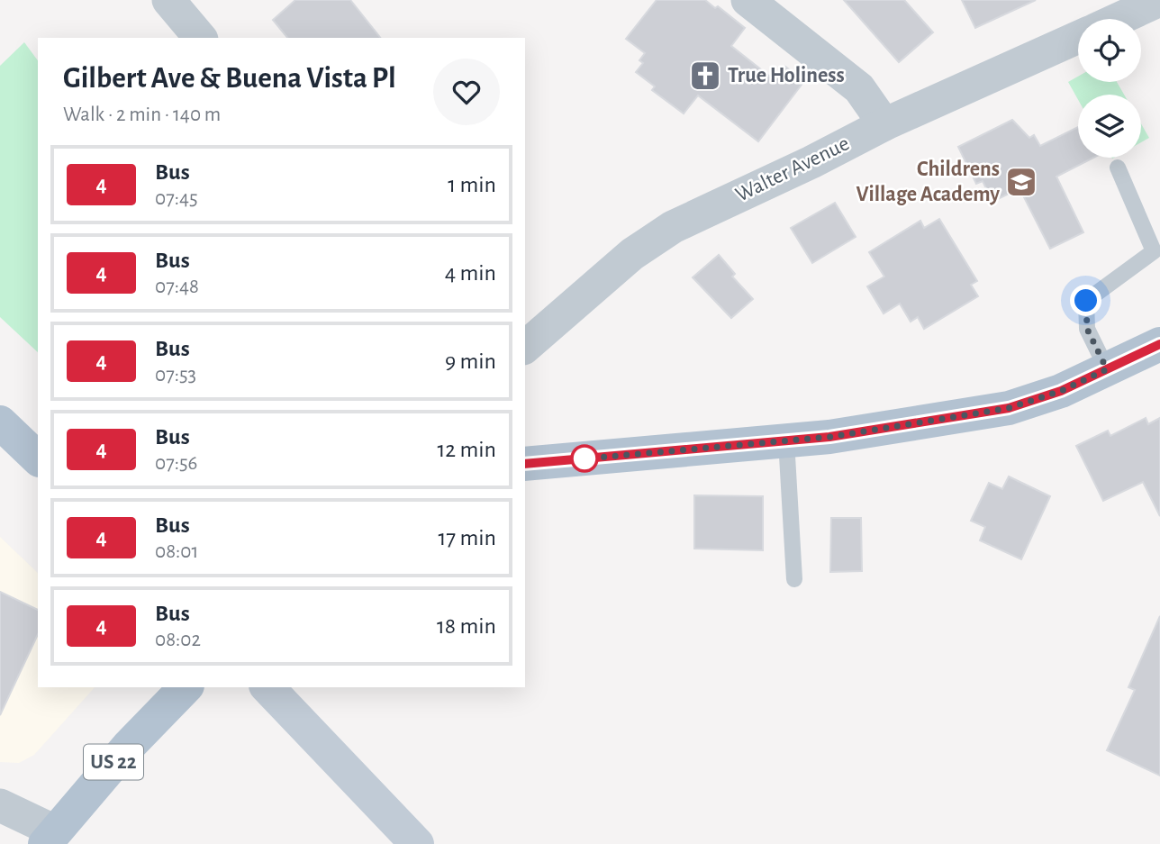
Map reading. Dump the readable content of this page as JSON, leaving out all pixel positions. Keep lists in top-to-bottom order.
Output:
{
  "streets": {
    "main road": ["US 22"],
    "street": ["Walter Avenue"]
  },
  "places": {
    "church": ["True Holiness"],
    "school or university": ["Childrens Village Academy"]
  },
  "lines": ["bus line 4"],
  "page": {
    "heading": ["Gilbert Ave & Buena Vista Pl", "Walk · 2 min · 140 m"],
    "list": [
      {
        "mark": "4",
        "name": "Bus",
        "note": "07:45",
        "value": "1 min"
      },
      {
        "mark": "4",
        "name": "Bus",
        "note": "07:48",
        "value": "4 min"
      },
      {
        "mark": "4",
        "name": "Bus",
        "note": "07:53",
        "value": "9 min"
      },
      {
        "mark": "4",
        "name": "Bus",
        "note": "07:56",
        "value": "12 min"
      },
      {
        "mark": "4",
        "name": "Bus",
        "note": "08:01",
        "value": "17 min"
      },
      {
        "mark": "4",
        "name": "Bus",
        "note": "08:02",
        "value": "18 min"
      }
    ]
  }
}
